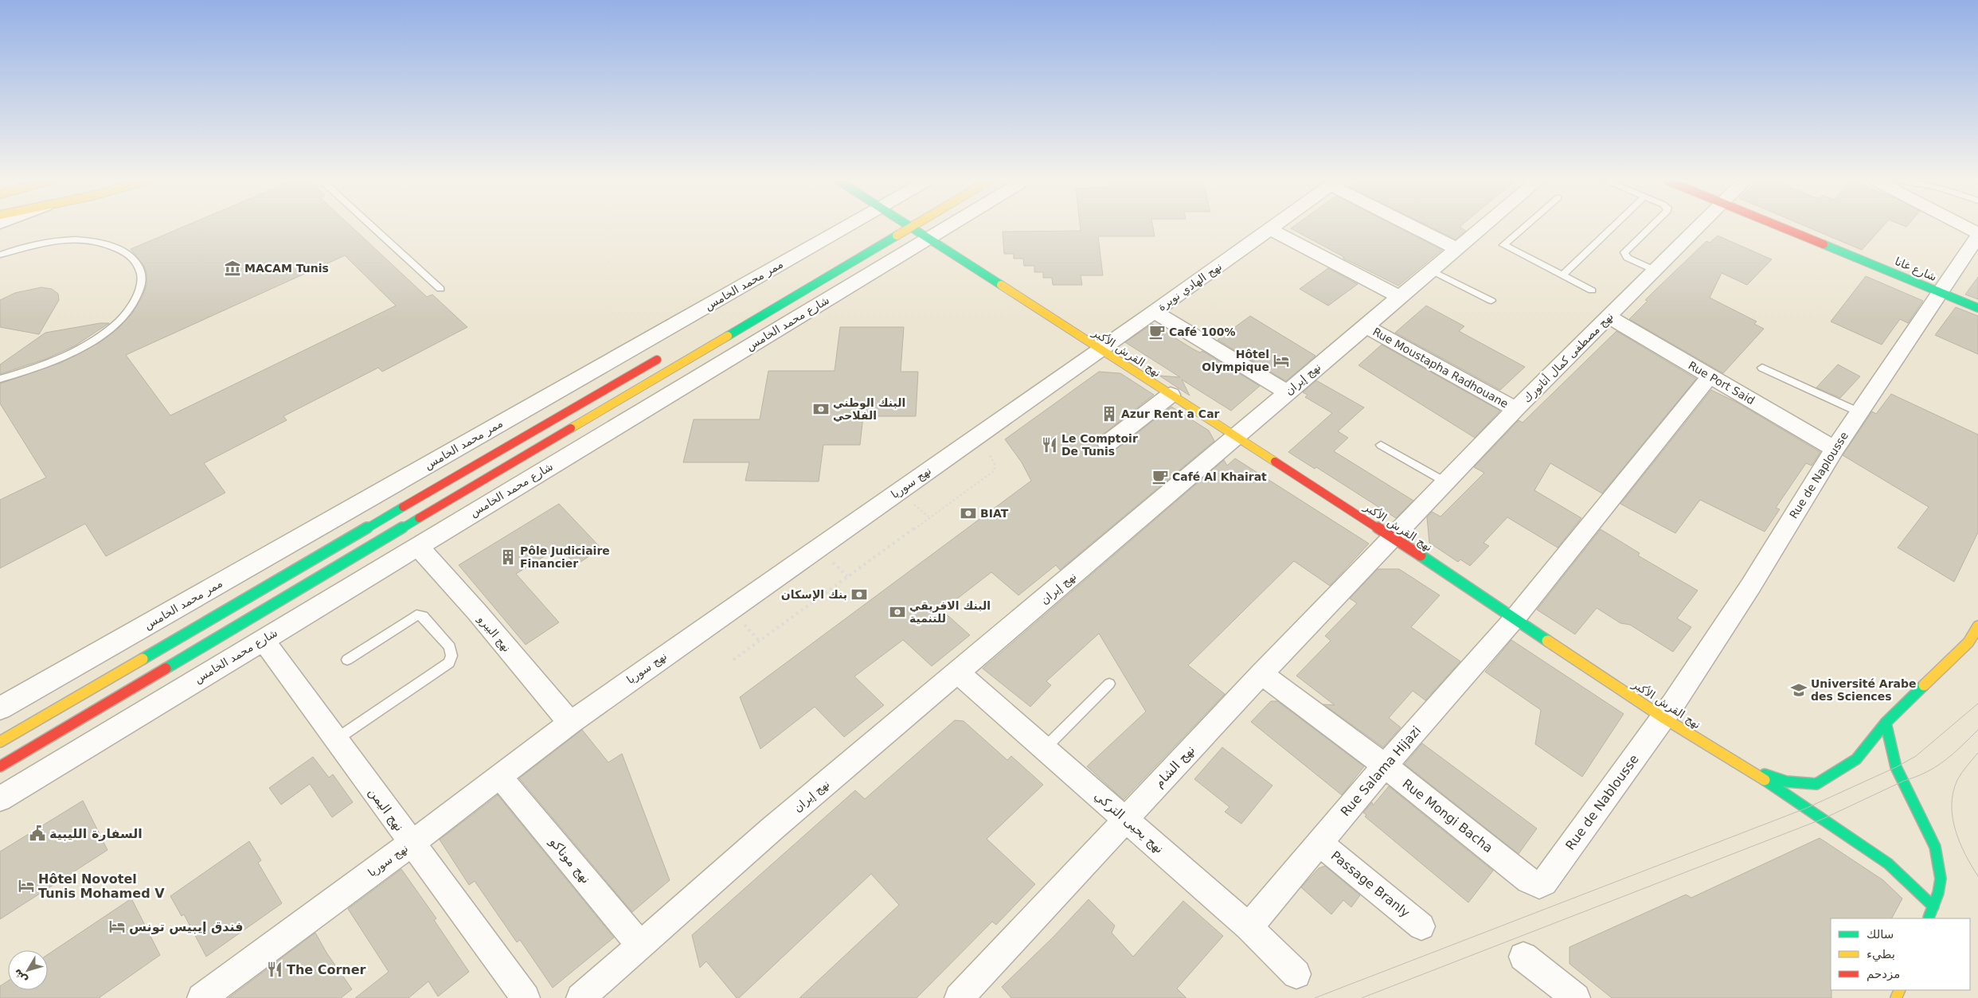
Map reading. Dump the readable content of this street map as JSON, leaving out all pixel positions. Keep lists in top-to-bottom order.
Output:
{
  "streets": {
    "main road": ["شارع غانا", "شارع محمد الخامس", "نهج القرش الأكبر"],
    "street": [
      "ممر محمد الخامس",
      "نهج الهادي نويرة",
      "نهج مصطفى كمال أتاتورك",
      "Rue Moustapha Radhouane",
      "نهج إيران",
      "Rue Port Said",
      "Rue de Naplousse",
      "نهج سوريا",
      "نهج البيرو",
      "نهج الشام",
      "Rue Salama Hijazi",
      "Rue de Nablousse",
      "نهج اليمن",
      "Rue Mongi Bacha",
      "نهج يحيى التركي",
      "نهج موناكو",
      "Passage Branly"
    ]
  },
  "crossings": [
    ["شارع غانا", "Rue de Naplousse"],
    ["نهج الهادي نويرة", "نهج القرش الأكبر"],
    ["نهج الهادي نويرة", "نهج سوريا"],
    ["شارع محمد الخامس", "نهج القرش الأكبر"],
    ["شارع محمد الخامس", "نهج البيرو"],
    ["شارع محمد الخامس", "نهج اليمن"],
    ["نهج القرش الأكبر", "نهج مصطفى كمال أتاتورك"],
    ["نهج القرش الأكبر", "نهج إيران"],
    ["نهج القرش الأكبر", "Rue de Naplousse"],
    ["نهج القرش الأكبر", "نهج سوريا"],
    ["نهج القرش الأكبر", "نهج الشام"],
    ["نهج القرش الأكبر", "Rue Salama Hijazi"],
    ["نهج القرش الأكبر", "Rue de Nablousse"],
    ["نهج مصطفى كمال أتاتورك", "Rue Moustapha Radhouane"],
    ["نهج مصطفى كمال أتاتورك", "Rue Port Said"],
    ["نهج مصطفى كمال أتاتورك", "نهج الشام"],
    ["Rue Moustapha Radhouane", "نهج إيران"],
    ["نهج إيران", "نهج يحيى التركي"],
    ["نهج إيران", "نهج موناكو"],
    ["Rue Port Said", "Rue de Naplousse"],
    ["Rue Port Said", "Rue Salama Hijazi"],
    ["Rue de Naplousse", "Rue de Nablousse"],
    ["نهج سوريا", "نهج البيرو"],
    ["نهج سوريا", "نهج اليمن"],
    ["نهج سوريا", "نهج موناكو"],
    ["نهج الشام", "Rue Mongi Bacha"],
    ["نهج الشام", "نهج يحيى التركي"],
    ["Rue Salama Hijazi", "Rue Mongi Bacha"],
    ["Rue Salama Hijazi", "نهج يحيى التركي"],
    ["Rue Salama Hijazi", "Passage Branly"],
    ["Rue de Nablousse", "Rue Mongi Bacha"]
  ],
  "places": {
    "museum": ["MACAM Tunis"],
    "cafe": ["Café 100%", "Café Al Khairat"],
    "hotel": ["Hôtel Olympique", "Hôtel Novotel Tunis Mohamed V", "فندق إيبيس تونس"],
    "bank": [
      "البنك الوطني الفلاحي",
      "BIAT",
      "بنك الإسكان",
      "البنك الافريقي للتنمية"
    ],
    "building": ["Azur Rent a Car", "Pôle Judiciaire Financier"],
    "restaurant": ["Le Comptoir De Tunis", "The Corner"],
    "school or university": ["Université Arabe des Sciences"],
    "public building": ["السفارة الليبية"]
  },
  "legend": ["سالك", "بطيء", "مزدحم"],
  "north": "bottom left"
}
